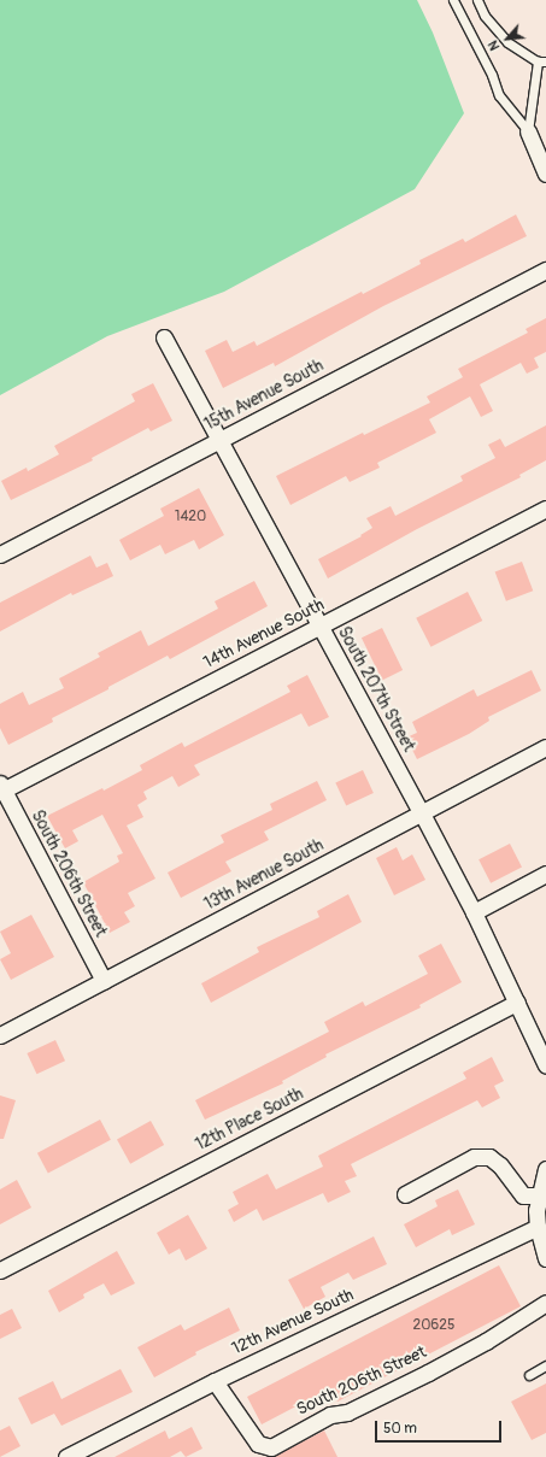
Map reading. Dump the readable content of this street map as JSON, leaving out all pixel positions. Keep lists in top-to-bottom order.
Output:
{
  "streets": {
    "street": [
      "15th Avenue South",
      "14th Avenue South",
      "South 207th Street",
      "South 206th Street",
      "13th Avenue South",
      "12th Place South",
      "12th Avenue South"
    ]
  },
  "crossings": [
    ["15th Avenue South", "South 207th Street"],
    ["14th Avenue South", "South 207th Street"],
    ["14th Avenue South", "South 206th Street"],
    ["South 207th Street", "13th Avenue South"],
    ["South 207th Street", "12th Place South"],
    ["South 206th Street", "13th Avenue South"],
    ["South 206th Street", "12th Avenue South"]
  ],
  "house_numbers": ["1420", "20625"],
  "scale_bar": "50 m",
  "north": "bottom left"
}
